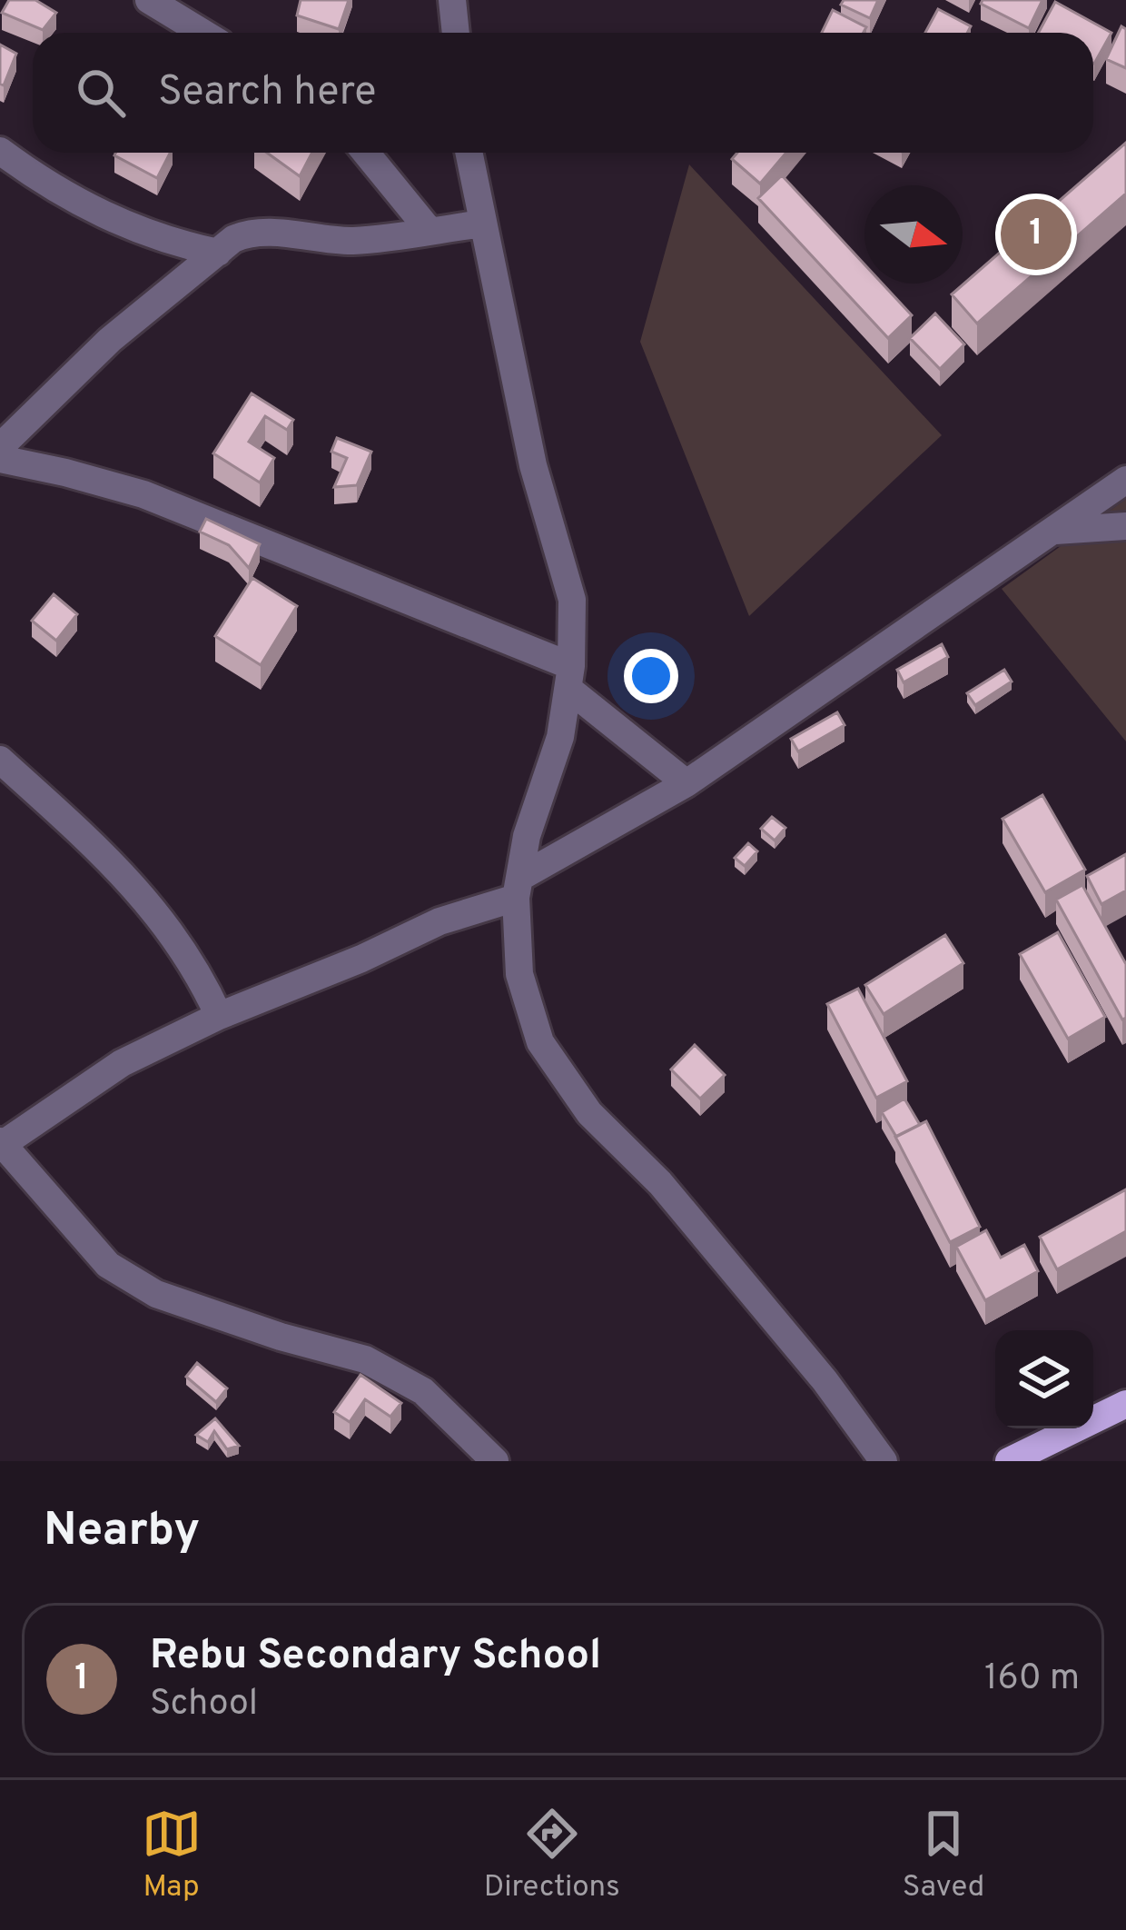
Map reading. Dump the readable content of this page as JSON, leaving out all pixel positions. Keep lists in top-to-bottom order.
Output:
{
  "north": "right",
  "page": {
    "search": "Search here",
    "pins": "1",
    "heading": "Nearby",
    "list": [
      {
        "mark": "1",
        "name": "Rebu Secondary School",
        "note": "School",
        "value": "160 m"
      }
    ],
    "nav": ["Map", "Directions", "Saved"]
  }
}
